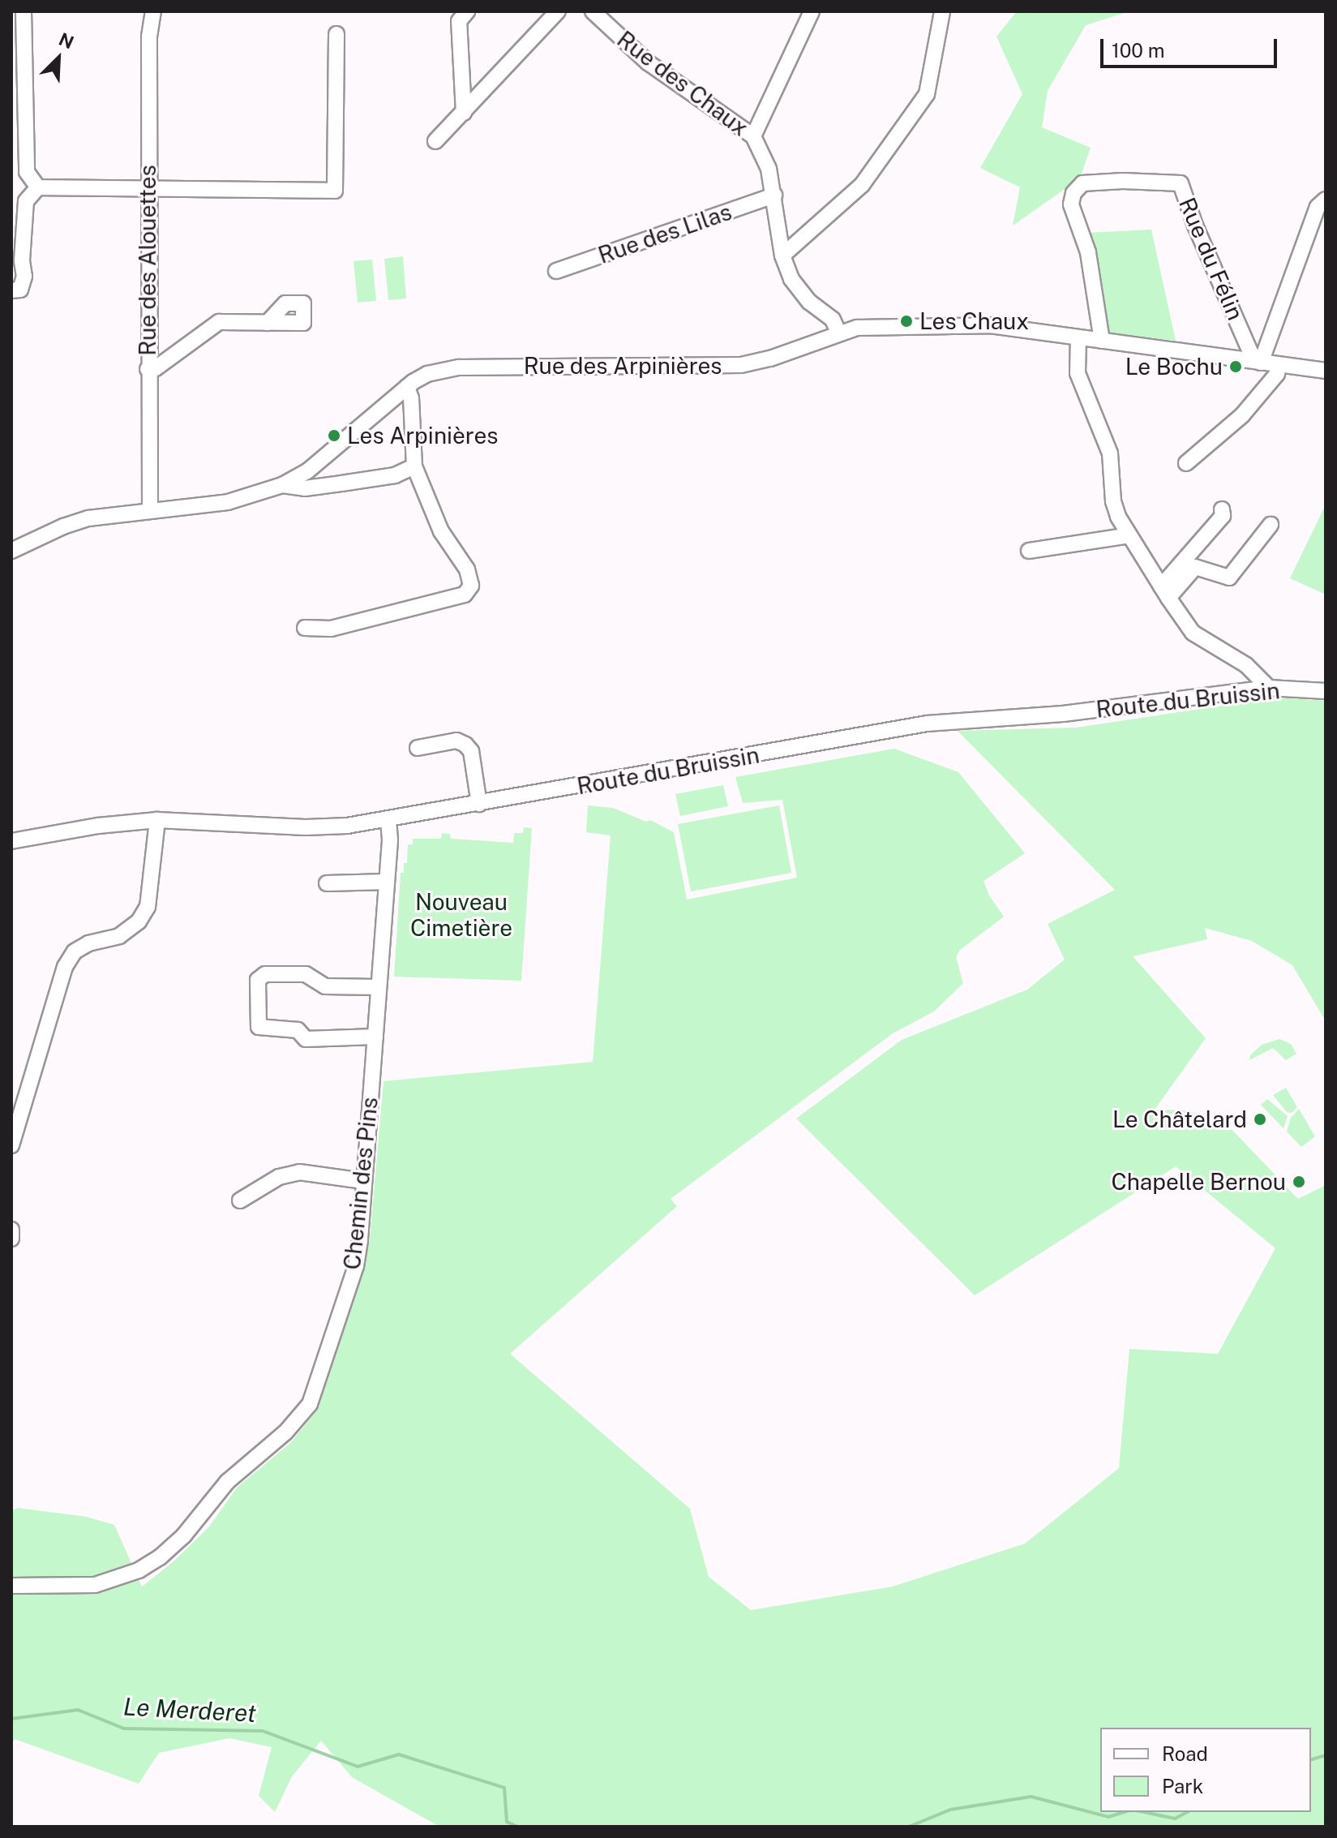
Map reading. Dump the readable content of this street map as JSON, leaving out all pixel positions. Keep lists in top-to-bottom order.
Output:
{
  "streets": {
    "street": [
      "Rue des Chaux",
      "Rue des Lilas",
      "Rue du Félin",
      "Rue des Alouettes",
      "Rue des Arpinières",
      "Route du Bruissin",
      "Chemin des Pins"
    ]
  },
  "crossings": [
    ["Rue des Chaux", "Rue des Lilas"],
    ["Rue des Chaux", "Rue des Arpinières"],
    ["Rue du Félin", "Rue des Arpinières"],
    ["Rue des Alouettes", "Rue des Arpinières"],
    ["Route du Bruissin", "Chemin des Pins"]
  ],
  "water": ["Le Merderet"],
  "parks": ["Nouveau Cimetière"],
  "places": [
    "Les Chaux",
    "Le Bochu",
    "Les Arpinières",
    "Le Châtelard",
    "Chapelle Bernou"
  ],
  "legend": ["Road", "Park"],
  "scale_bar": "100 m",
  "north": "top right"
}
